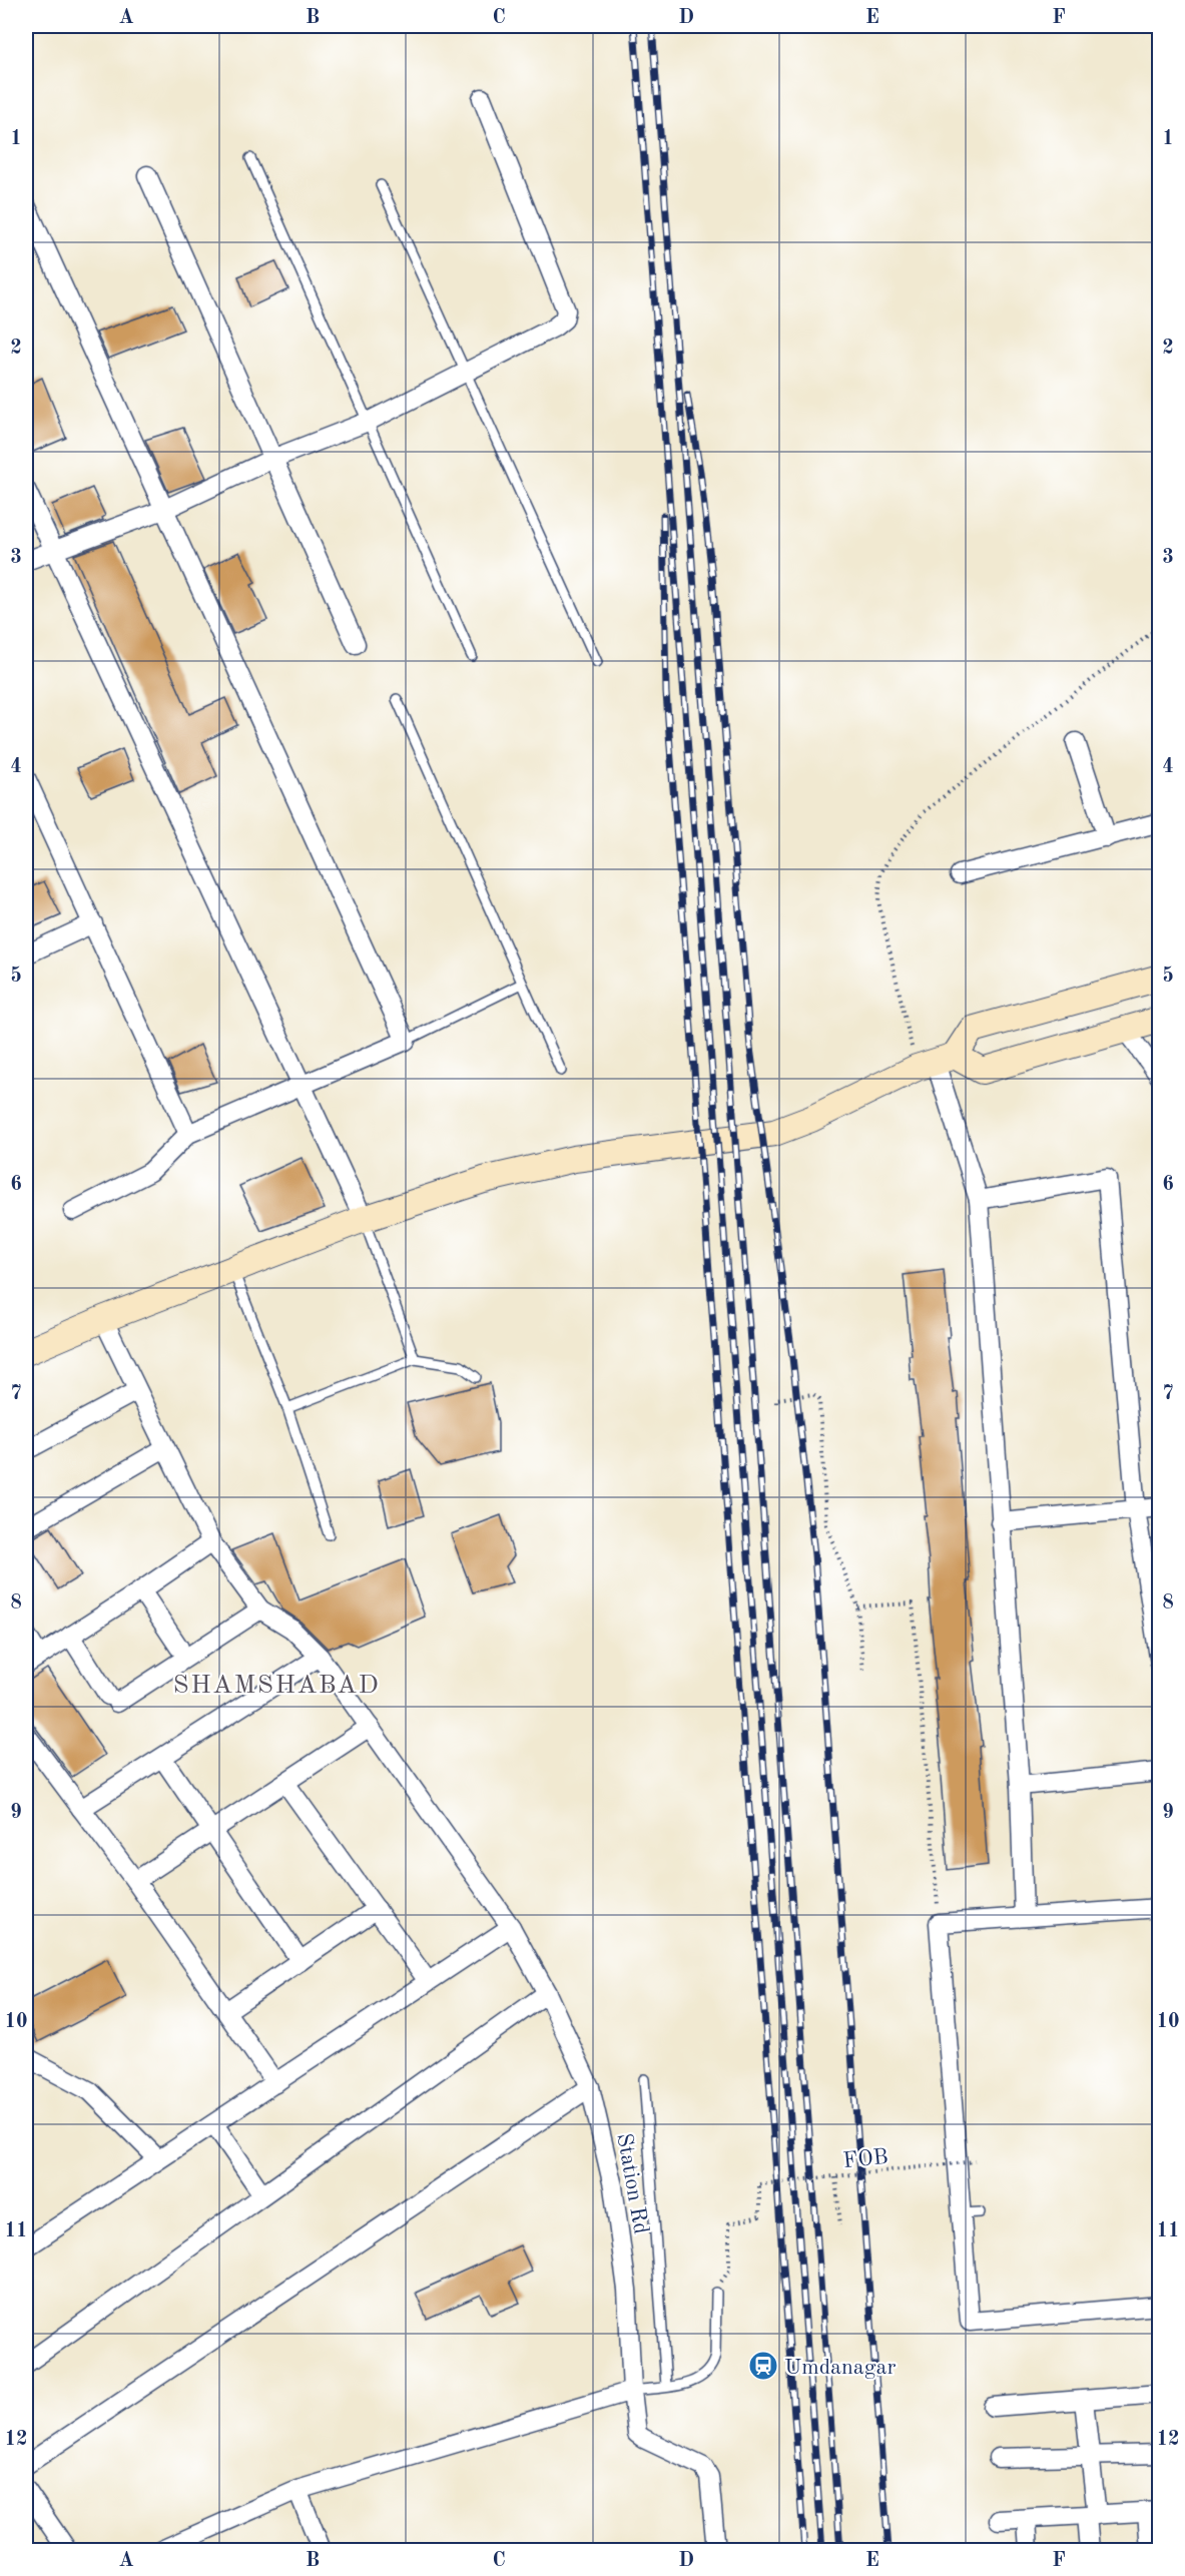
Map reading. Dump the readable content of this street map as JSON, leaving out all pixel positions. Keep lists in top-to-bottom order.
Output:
{
  "streets": {
    "street": ["Station Rd"],
    "path": ["FOB"]
  },
  "districts": ["SHAMSHABAD"],
  "places": {
    "station": ["Umdanagar"]
  },
  "grid": {
    "columns": [
      "A",
      "B",
      "C",
      "D",
      "E",
      "F"
    ],
    "rows": [
      "1",
      "2",
      "3",
      "4",
      "5",
      "6",
      "7",
      "8",
      "9",
      "10",
      "11",
      "12"
    ]
  }
}
